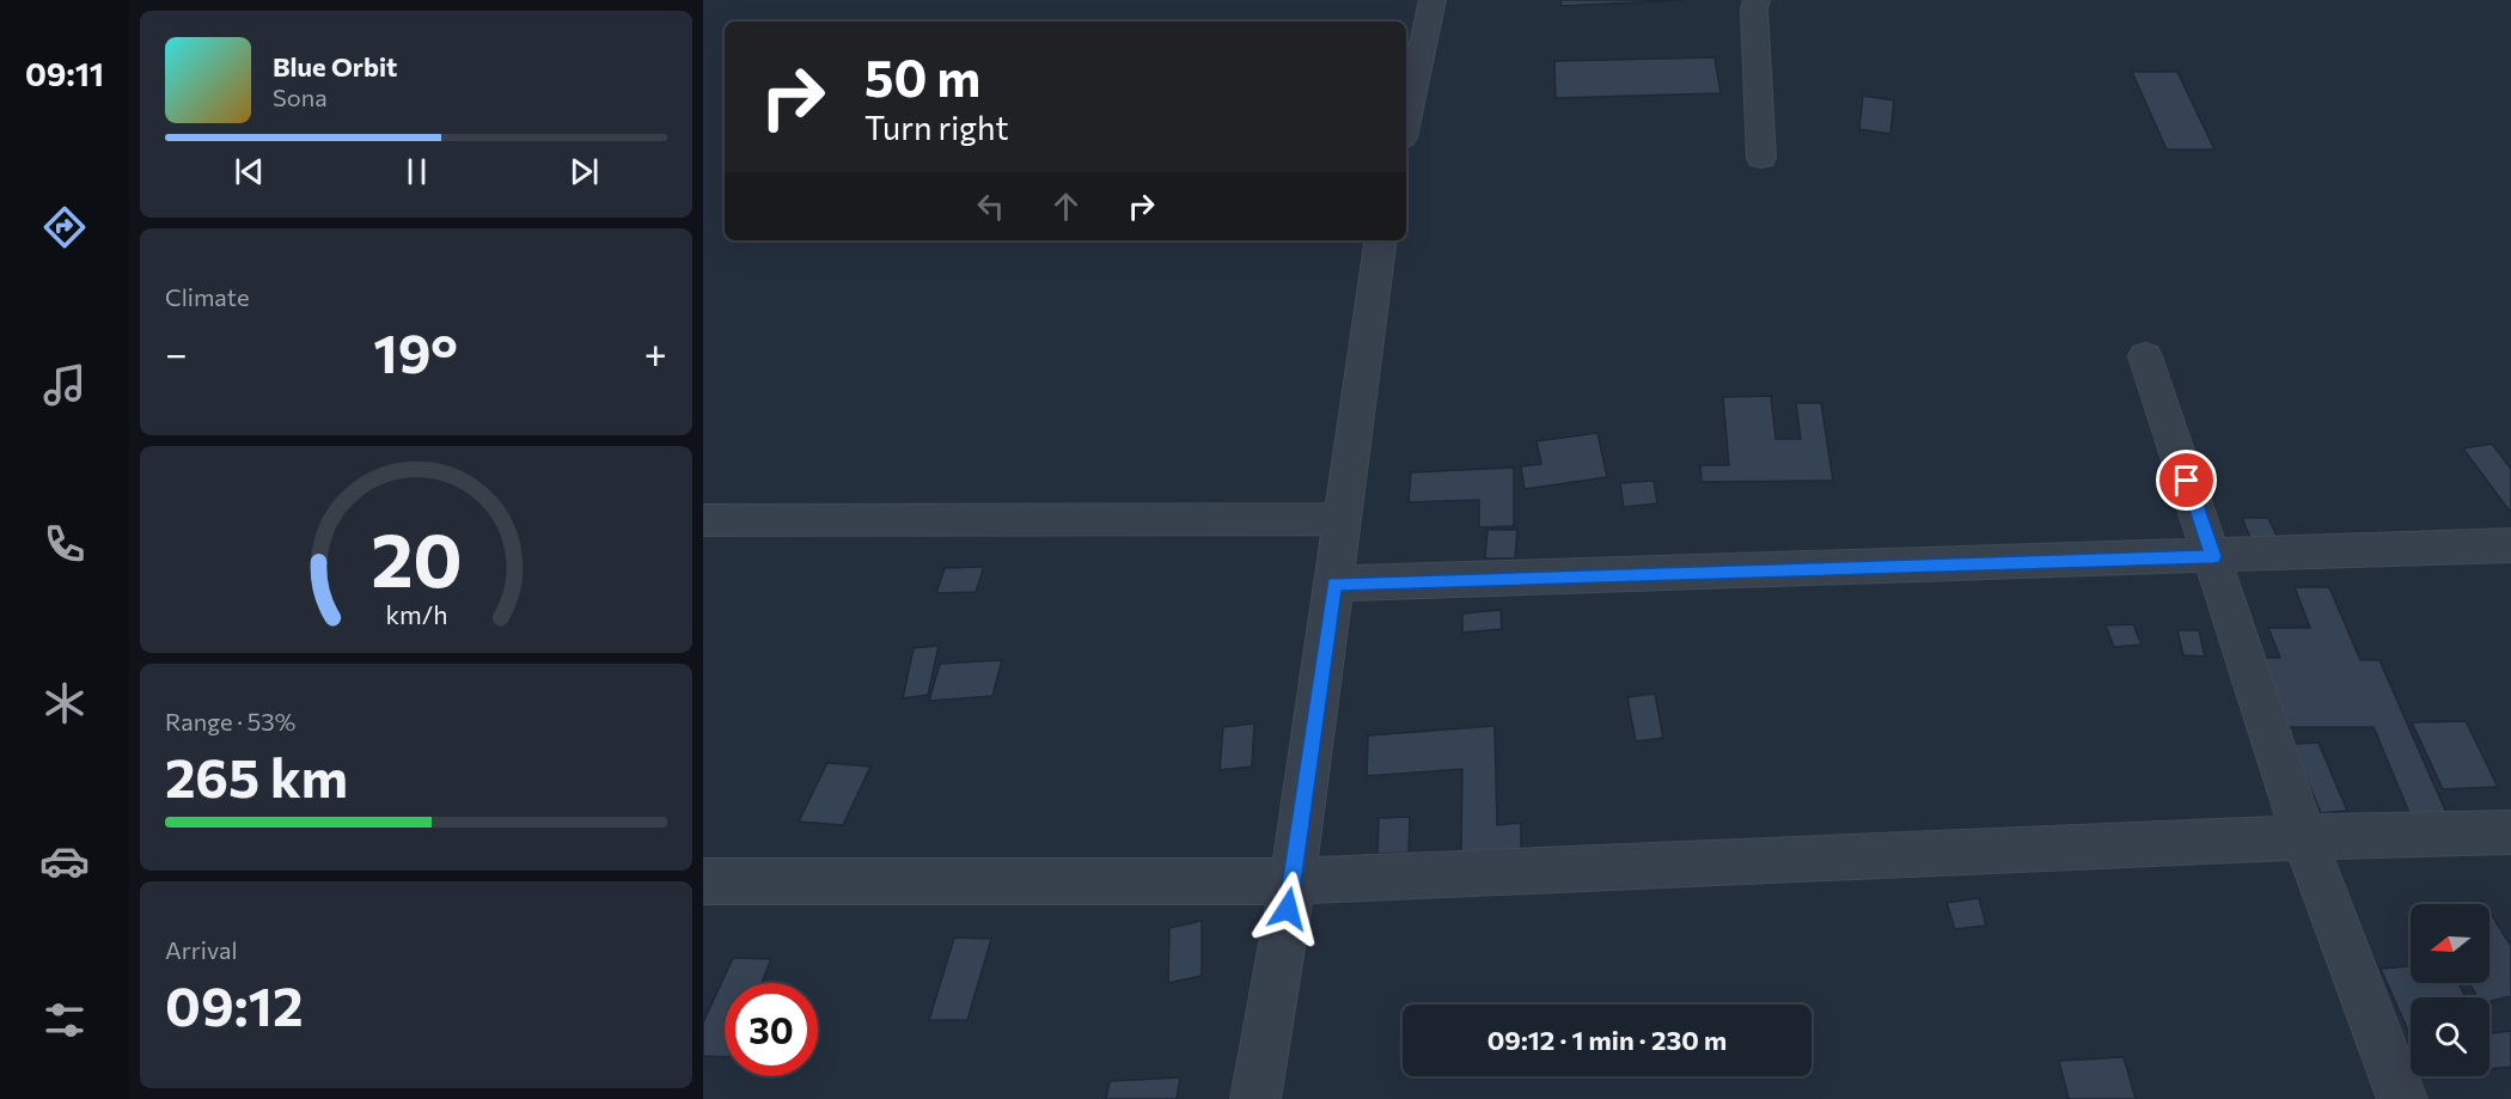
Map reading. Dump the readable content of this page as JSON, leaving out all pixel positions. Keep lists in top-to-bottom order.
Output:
{
  "north": "left",
  "page": {
    "tabs": "09:11",
    "turn": ["50 m", "Turn right"],
    "song": ["Blue Orbit", "Sona"],
    "tile": [
      "Climate",
      ["Range · 53%", "265 km"],
      ["Arrival", "09:12"]
    ],
    "heat": ["−", "19°", "+"],
    "limit": "30",
    "trip": "09:12 · 1 min · 230 m",
    "gauge": ["20", "km/h"]
  }
}
